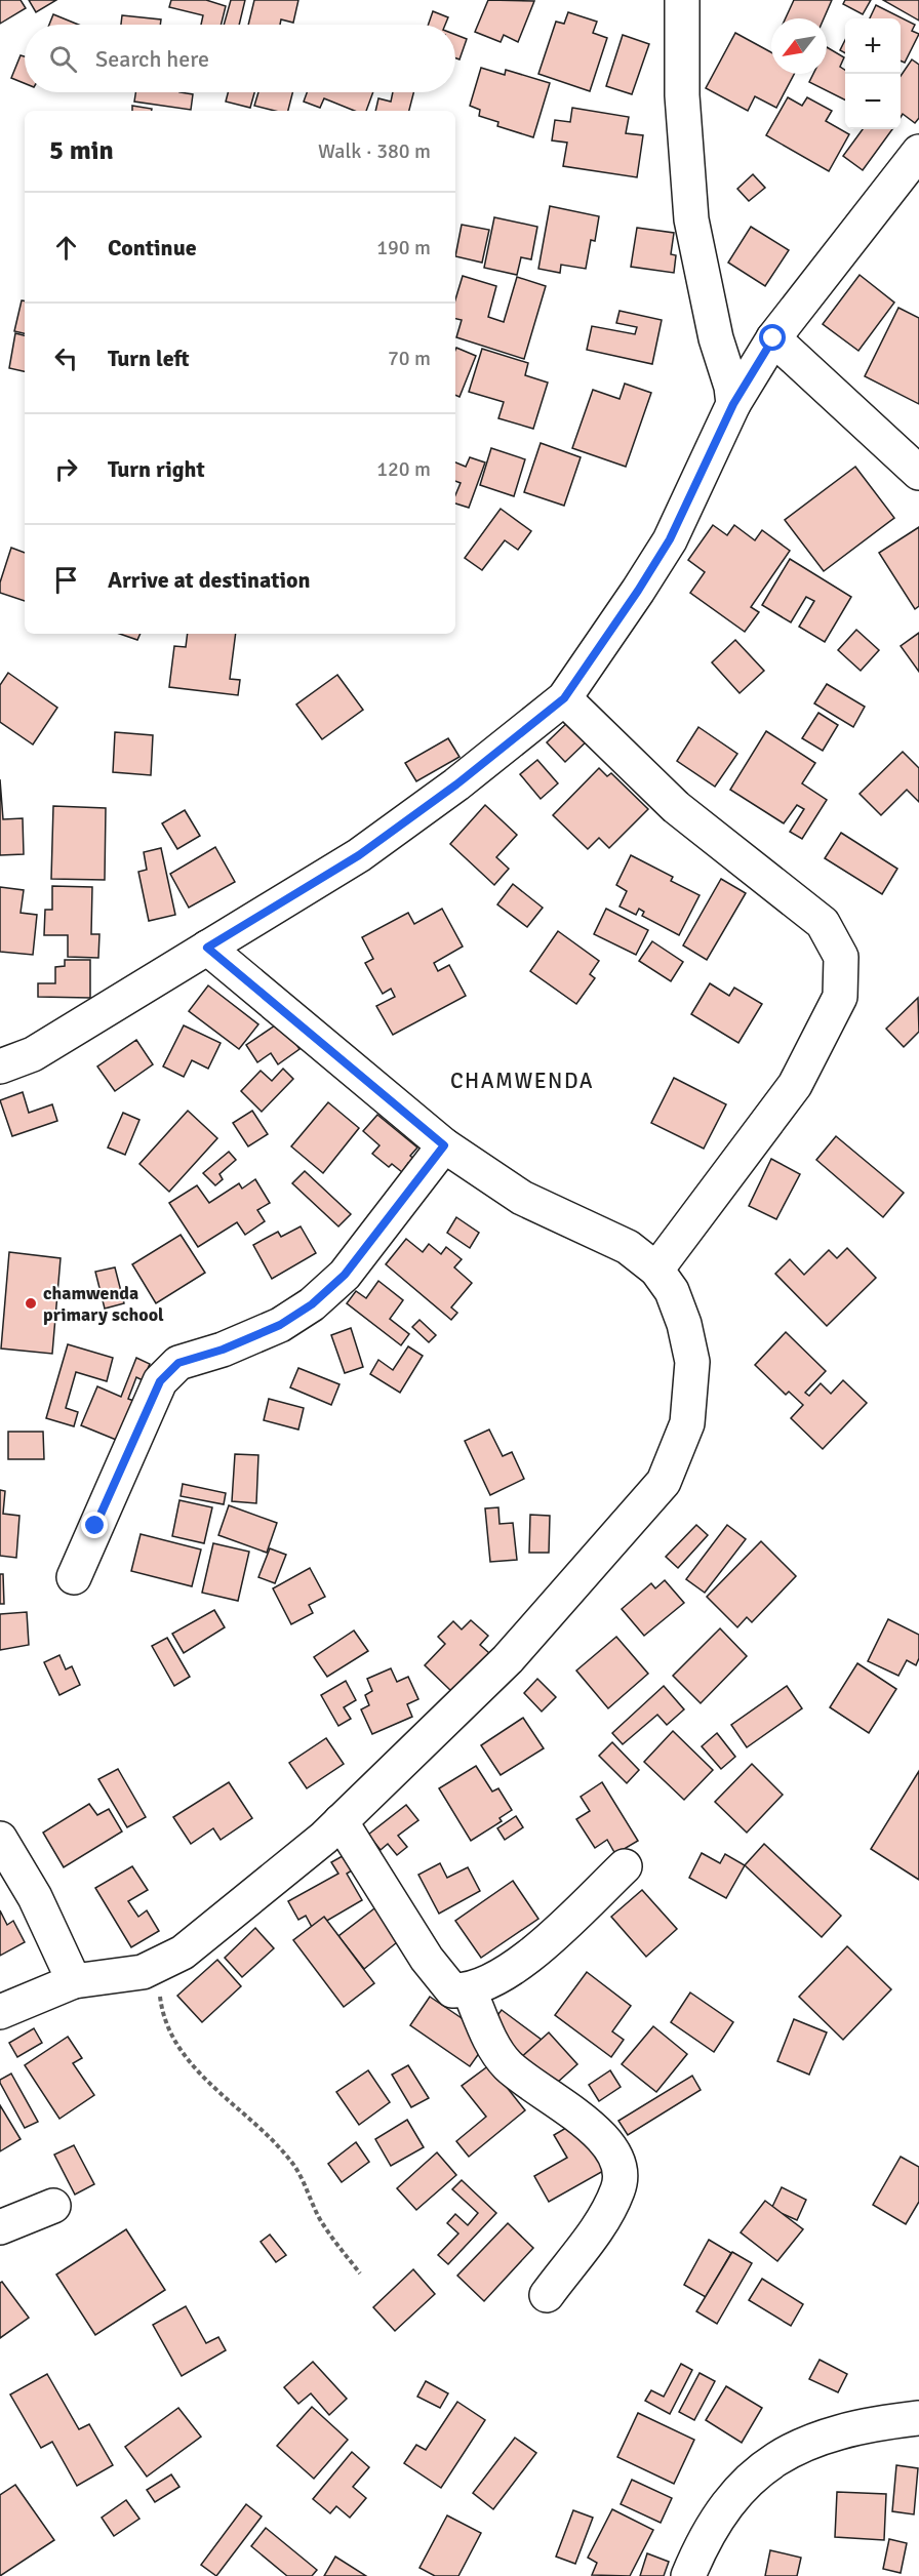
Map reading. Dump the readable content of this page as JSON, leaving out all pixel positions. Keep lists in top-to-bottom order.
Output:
{
  "districts": ["CHAMWENDA"],
  "places": ["chamwenda primary school"],
  "north": "bottom left",
  "page": {
    "map_buttons": ["+", "−"],
    "search": "Search here",
    "heading": ["5 min", "Walk · 380 m"],
    "list": [
      ["Continue", "190 m"],
      ["Turn left", "70 m"],
      ["Turn right", "120 m"],
      "Arrive at destination"
    ]
  }
}
